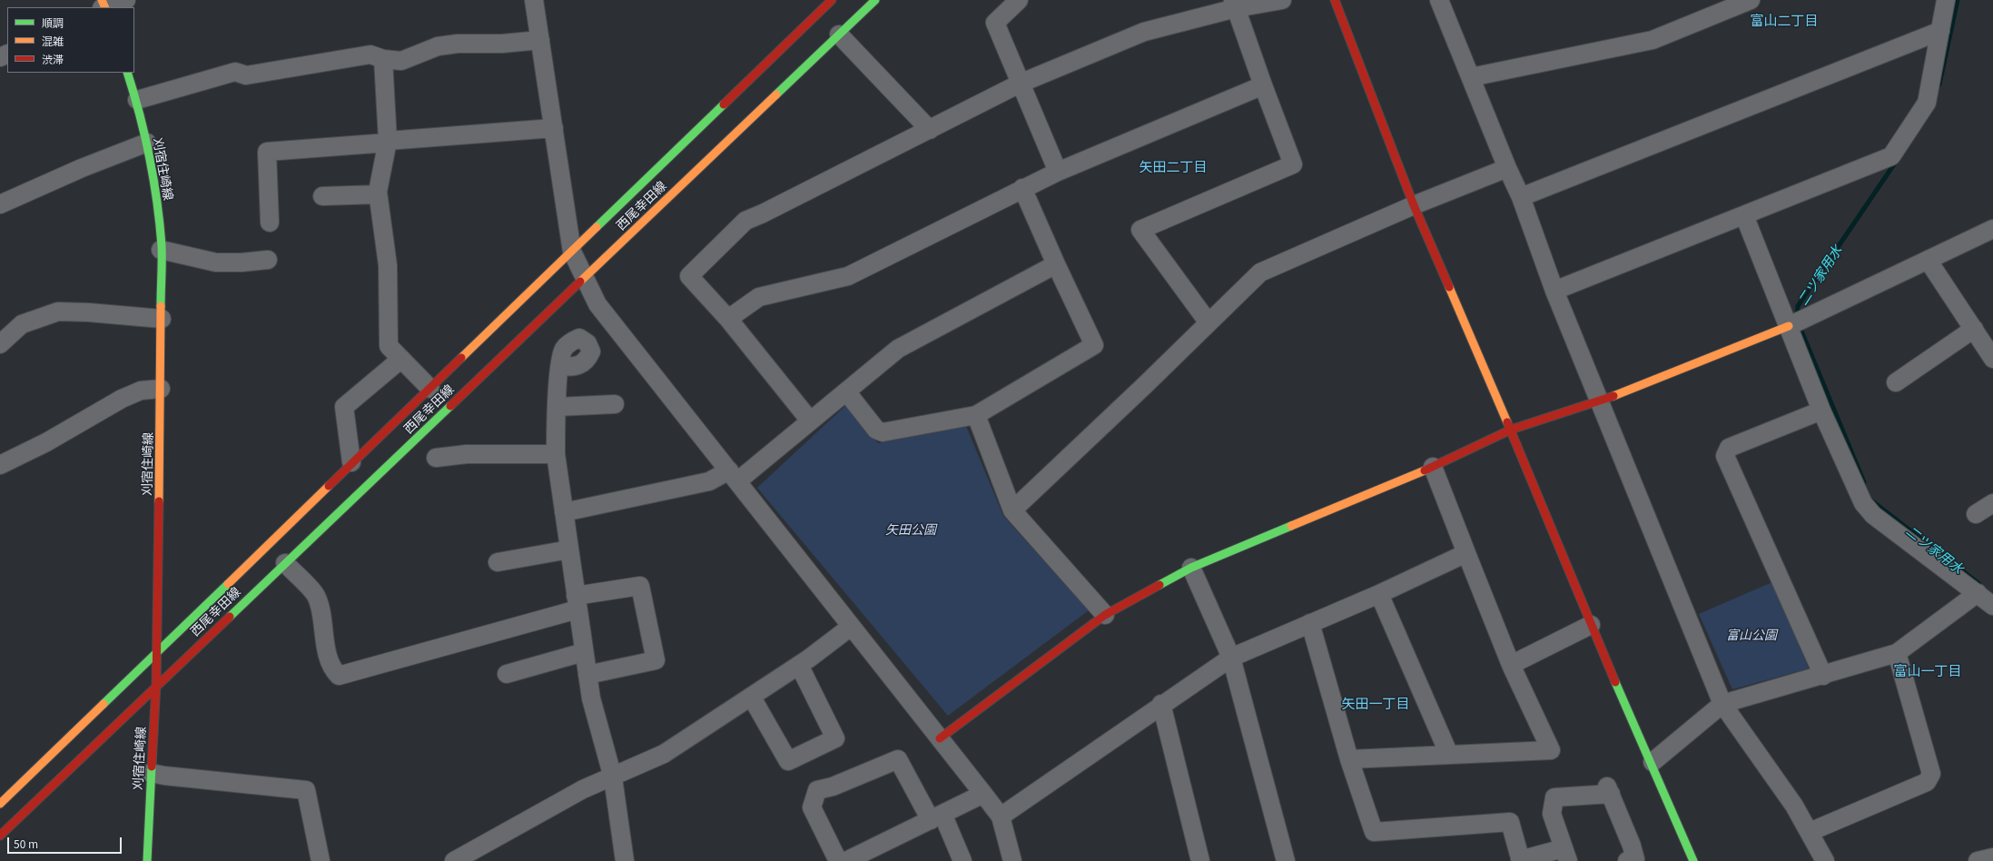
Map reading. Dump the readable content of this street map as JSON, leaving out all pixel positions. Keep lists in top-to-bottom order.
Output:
{
  "streets": {
    "main road": ["刈宿住崎線", "西尾幸田線"]
  },
  "crossings": [
    ["刈宿住崎線", "西尾幸田線"]
  ],
  "districts": [
    "富山二丁目",
    "矢田二丁目",
    "富山一丁目",
    "矢田一丁目"
  ],
  "water": ["二ツ家用水"],
  "parks": ["矢田公園", "富山公園"],
  "legend": ["順調", "混雑", "渋滞"],
  "scale_bar": "50 m"
}
